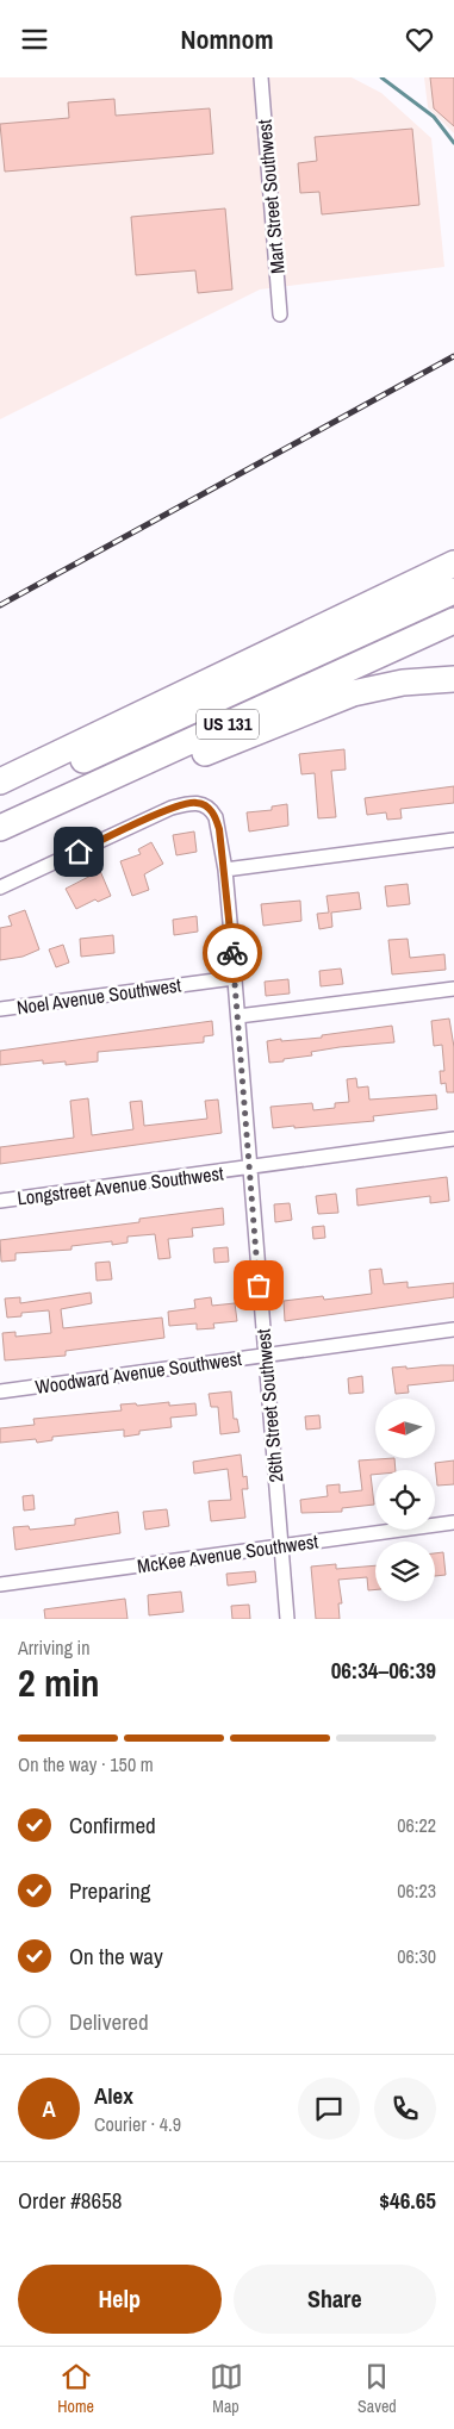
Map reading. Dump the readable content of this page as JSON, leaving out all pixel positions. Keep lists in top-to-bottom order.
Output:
{
  "streets": {
    "highway": ["US 131"],
    "street": [
      "Mart Street Southwest",
      "Noel Avenue Southwest",
      "Longstreet Avenue Southwest",
      "Woodward Avenue Southwest",
      "26th Street Southwest",
      "McKee Avenue Southwest"
    ]
  },
  "crossings": [
    ["Noel Avenue Southwest", "26th Street Southwest"],
    ["Longstreet Avenue Southwest", "26th Street Southwest"],
    ["Woodward Avenue Southwest", "26th Street Southwest"],
    ["26th Street Southwest", "McKee Avenue Southwest"]
  ],
  "north": "left",
  "page": {
    "header": "Nomnom",
    "heading": ["2 min", "Arriving in", "06:34–06:39"],
    "panel": [
      "Alex",
      "Courier · 4.9",
      "Order #8658",
      "$46.65"
    ],
    "bar": "On the way · 150 m",
    "list": [
      ["Confirmed", "06:22"],
      ["Preparing", "06:23"],
      ["On the way", "06:30"],
      "Delivered"
    ],
    "round": "A",
    "buttons": ["Help", "Share"],
    "tabs": ["Home", "Map", "Saved"]
  }
}
